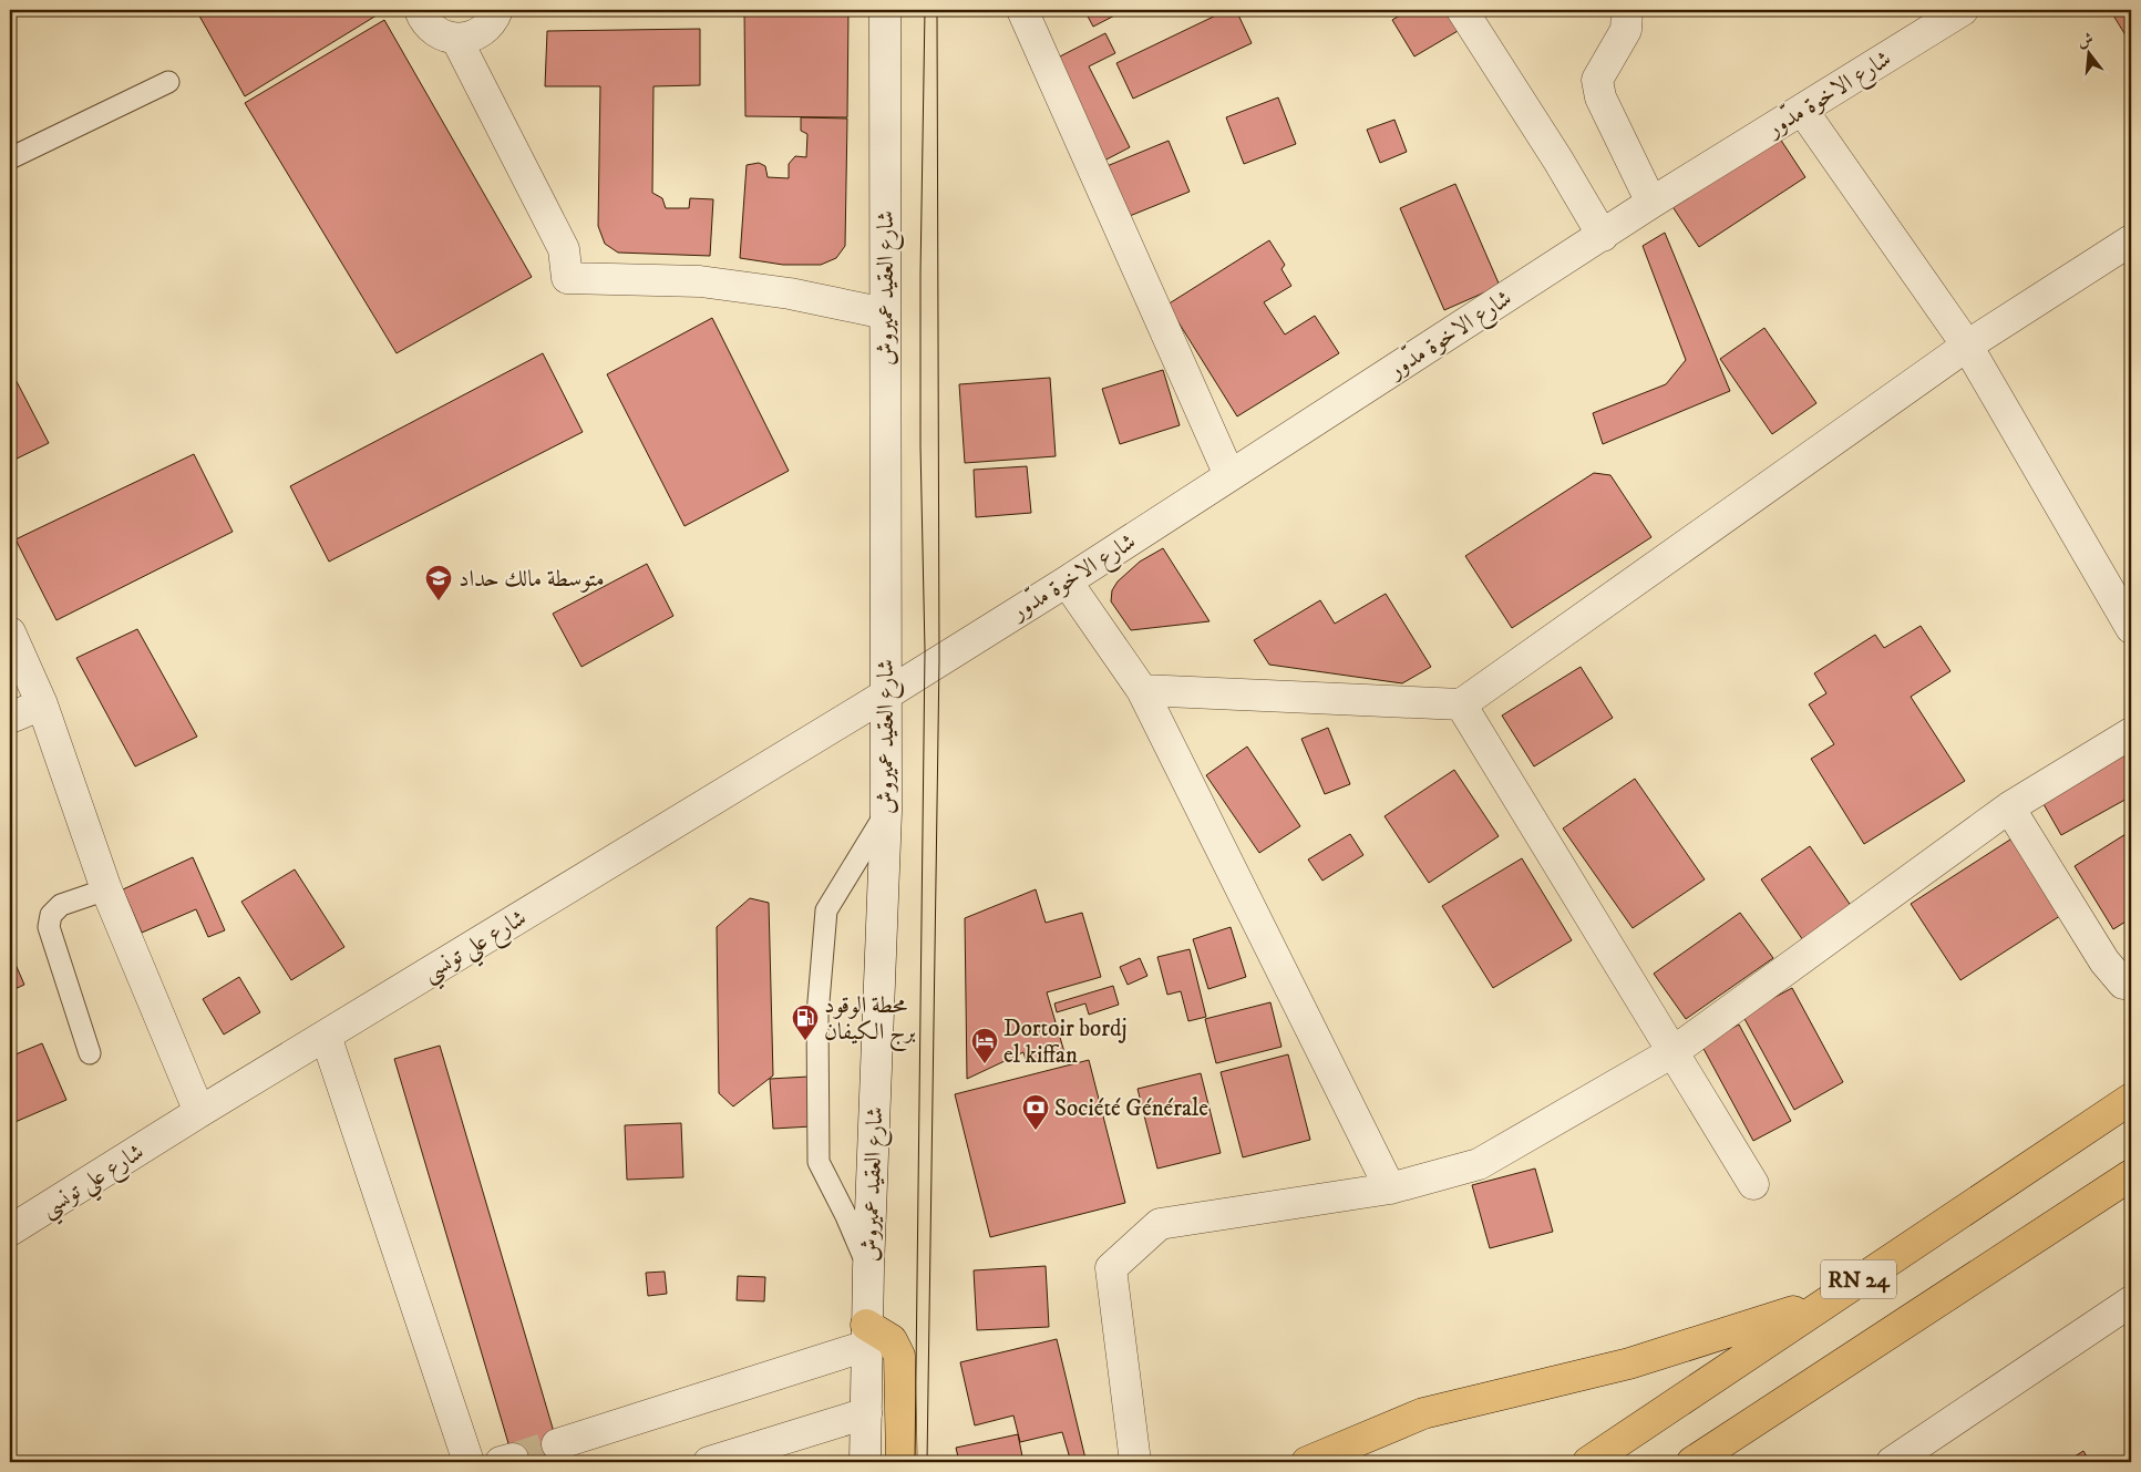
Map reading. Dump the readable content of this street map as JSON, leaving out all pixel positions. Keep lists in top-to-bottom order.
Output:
{
  "streets": {
    "highway": ["RN 24"],
    "street": ["شارع الاخوة مدّور", "شارع العقيد عميروش", "شارع علي تونسي"]
  },
  "crossings": [
    ["شارع الاخوة مدّور", "شارع علي تونسي"],
    ["شارع العقيد عميروش", "شارع علي تونسي"]
  ],
  "places": {
    "school or university": ["متوسطة مالك حداد"],
    "fuel station": ["محطة الوقود برج الكيفان"],
    "hotel": ["Dortoir bordj el kiffan"],
    "bank": ["Société Générale"]
  },
  "north": "top"
}
